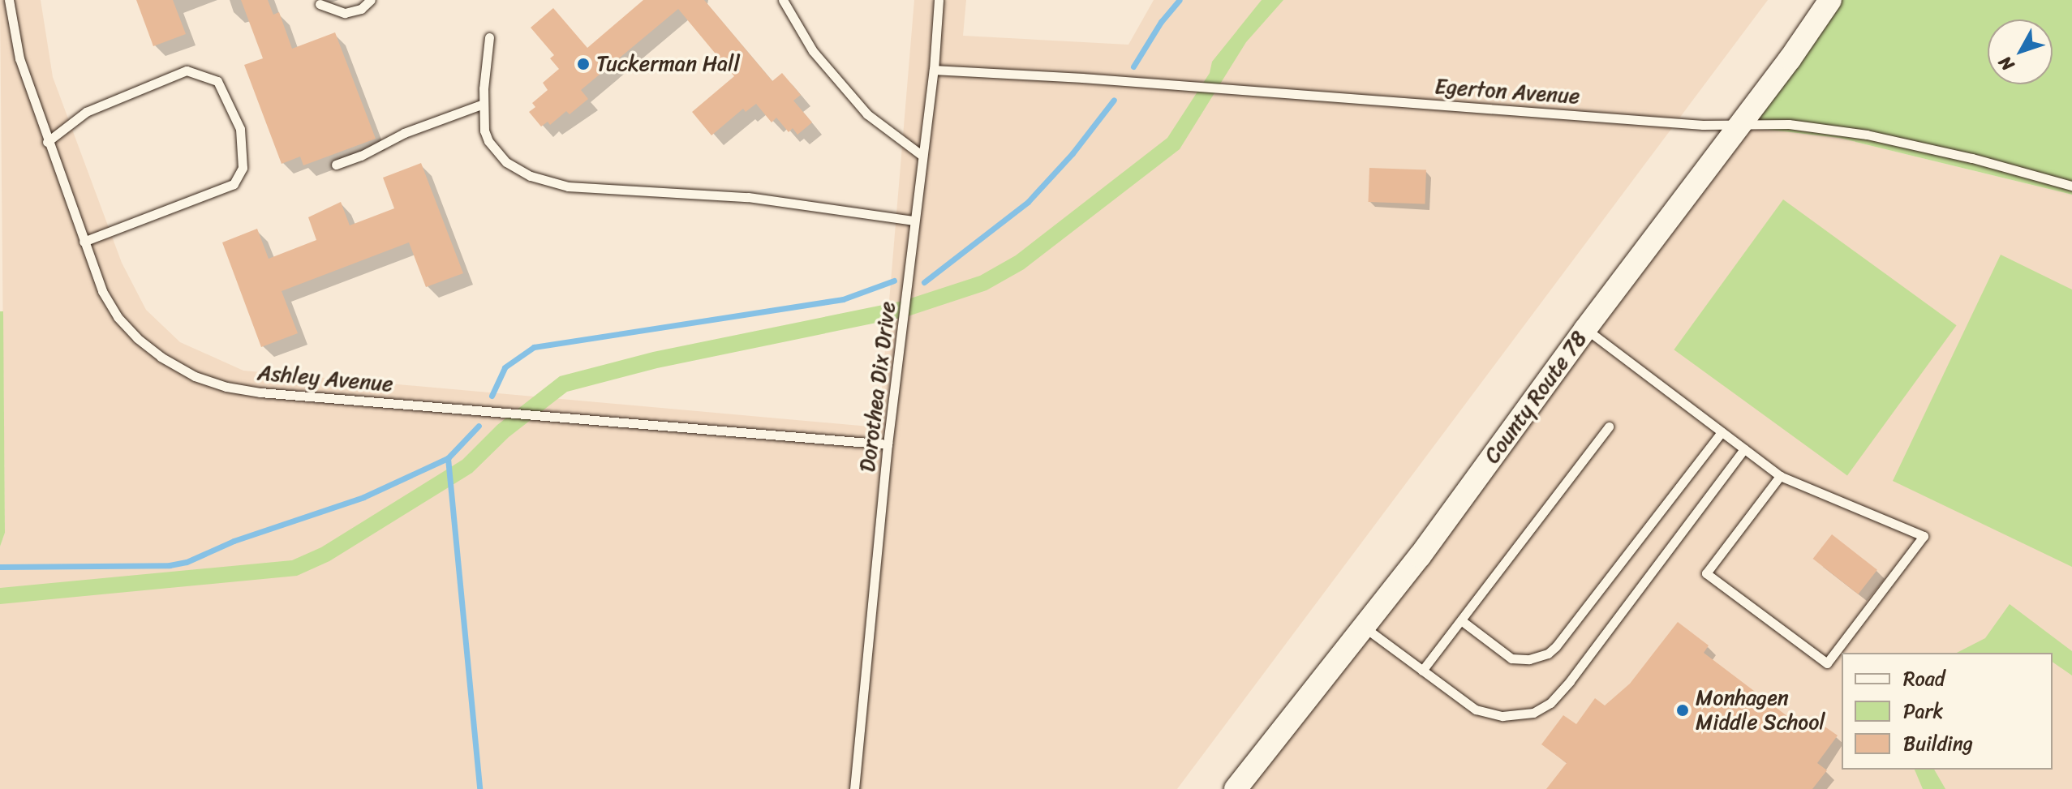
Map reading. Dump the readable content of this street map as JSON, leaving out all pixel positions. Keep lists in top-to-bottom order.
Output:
{
  "streets": {
    "street": ["County Route 78"],
    "lane": ["Egerton Avenue", "Ashley Avenue", "Dorothea Dix Drive"]
  },
  "crossings": [
    ["Egerton Avenue", "Dorothea Dix Drive"],
    ["Egerton Avenue", "County Route 78"],
    ["Ashley Avenue", "Dorothea Dix Drive"]
  ],
  "places": ["Tuckerman Hall", "Monhagen Middle School"],
  "legend": ["Road", "Park", "Building"],
  "north": "bottom left"
}
